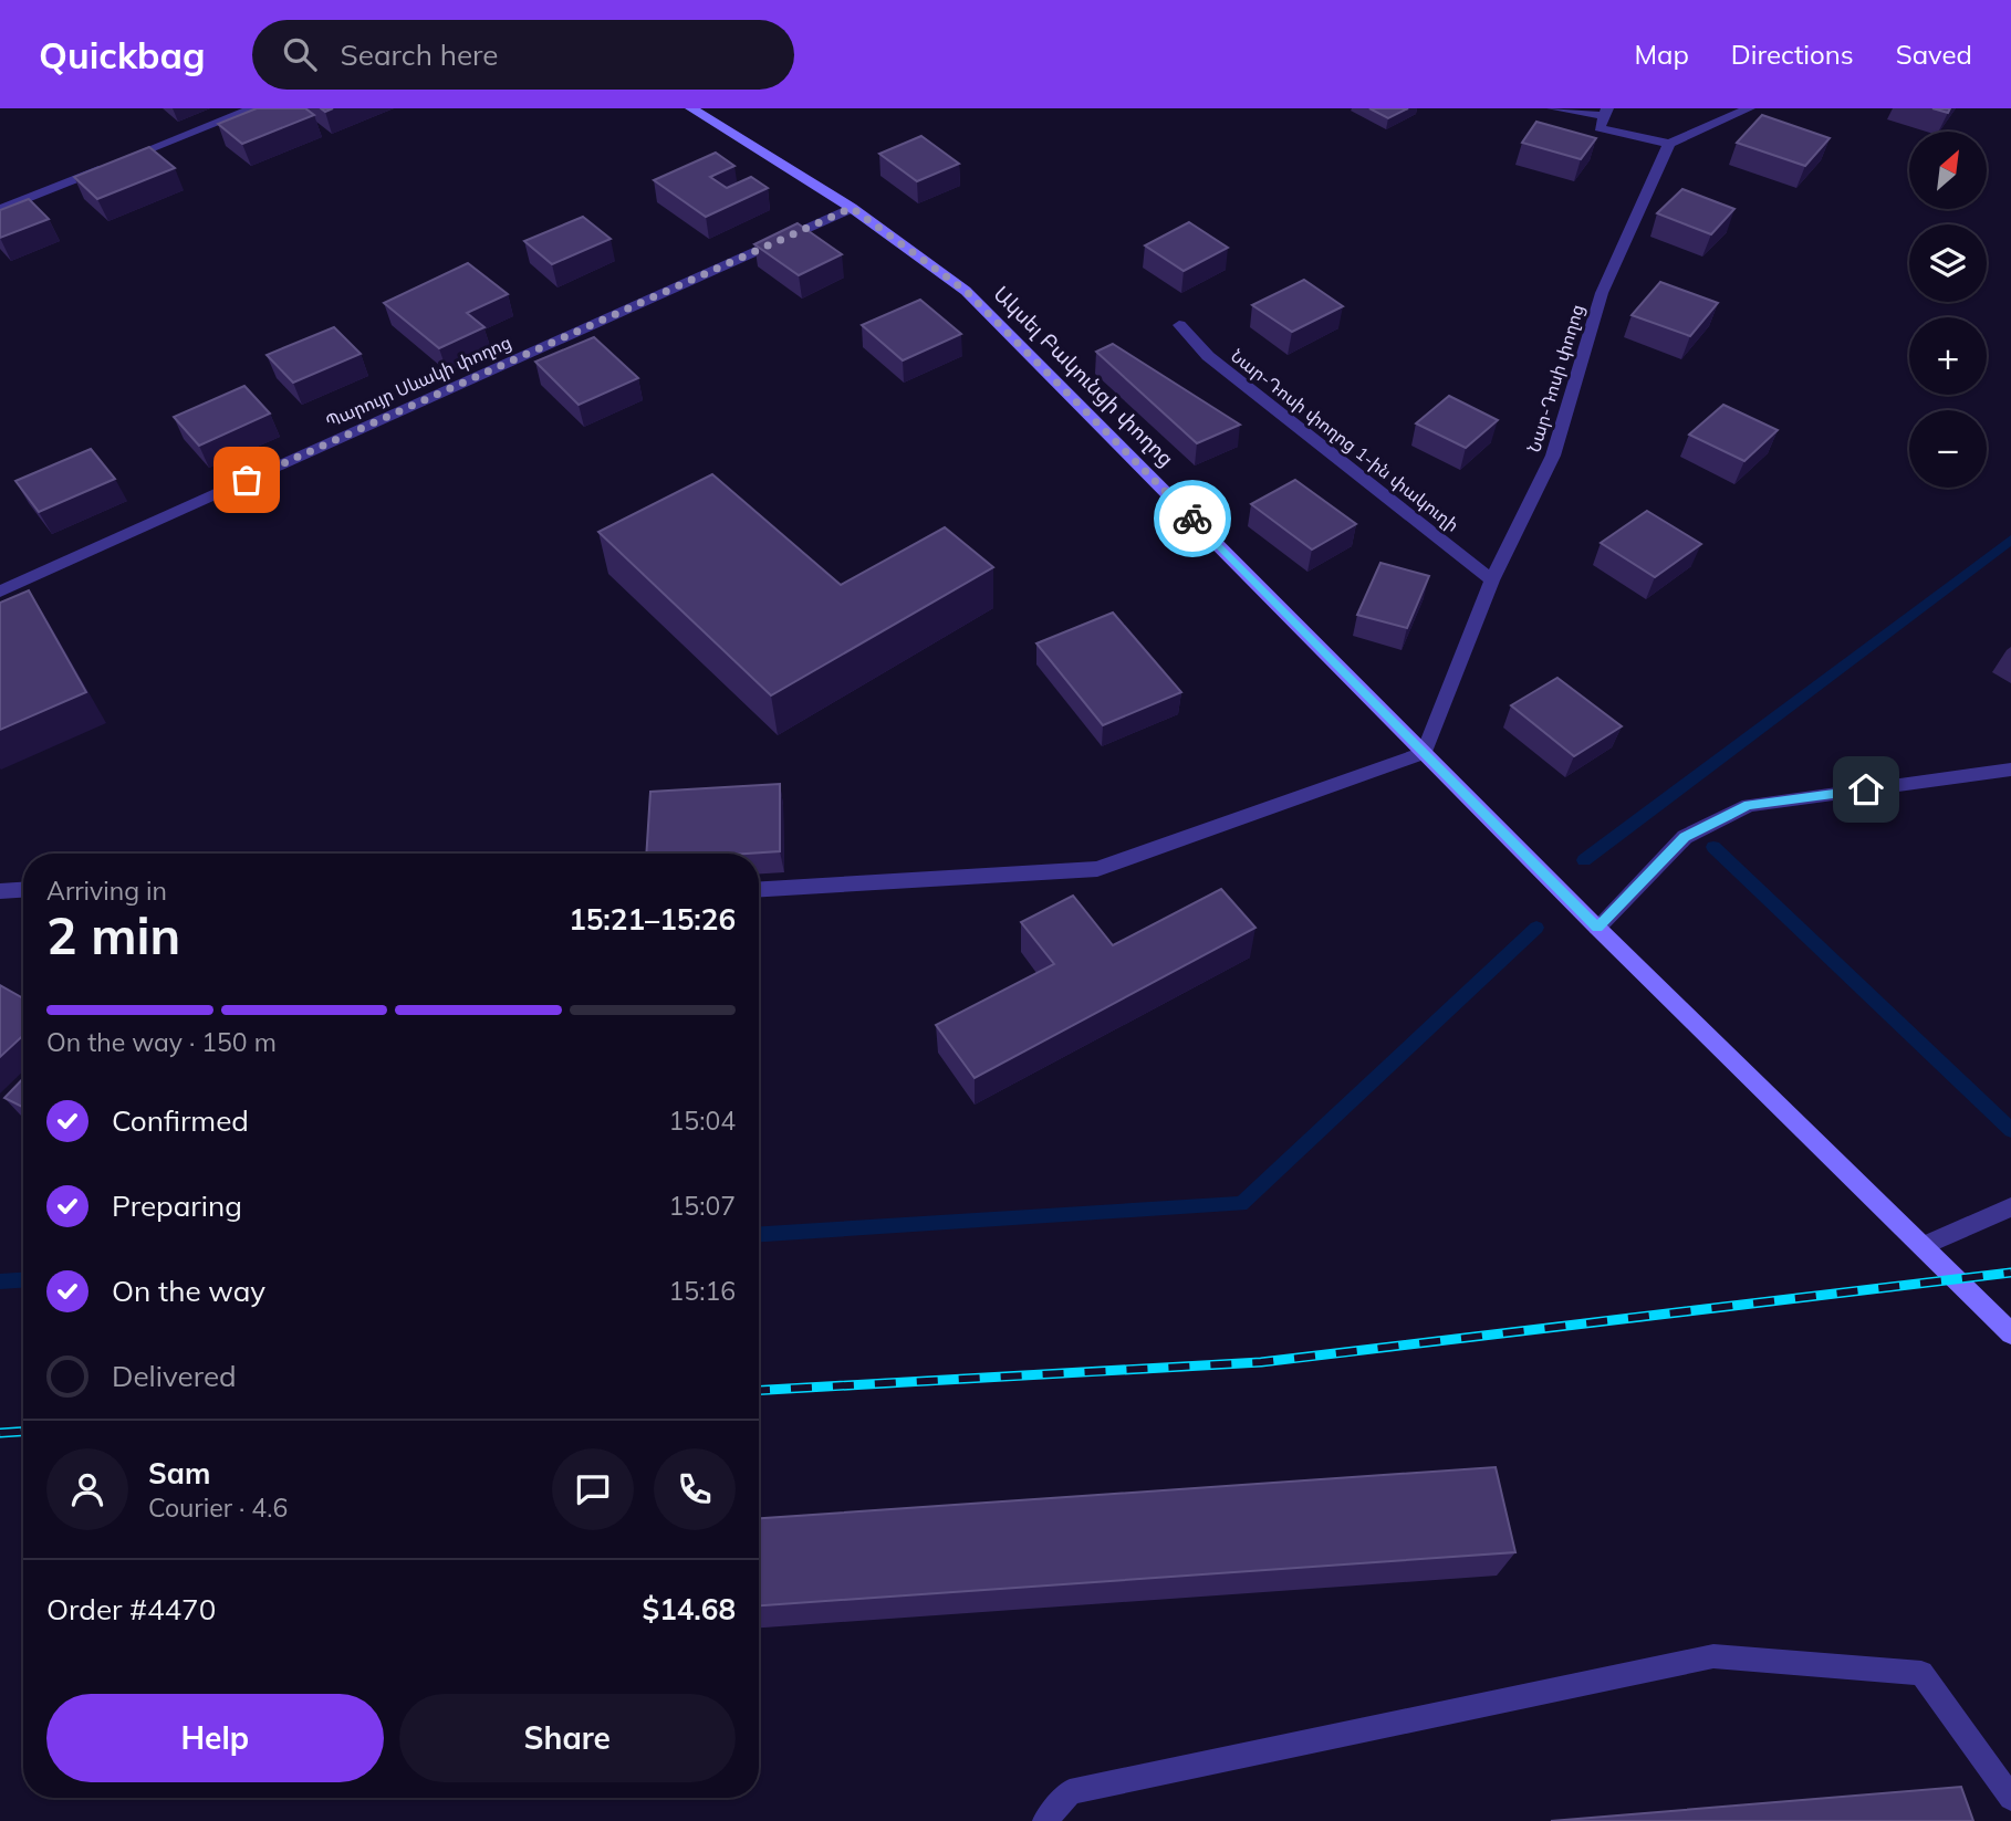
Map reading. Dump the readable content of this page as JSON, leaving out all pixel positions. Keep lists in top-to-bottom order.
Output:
{
  "streets": {
    "main road": ["Ակսել Բակունցի փողոց"],
    "street": ["Նար-Դոսի փողոց", "Պարույր Սևակի փողոց", "Նար-Դոսի փողոց 1-ին փակուղի"]
  },
  "crossings": [
    ["Ակսել Բակունցի փողոց", "Նար-Դոսի փողոց"],
    ["Ակսել Բակունցի փողոց", "Պարույր Սևակի փողոց"],
    ["Նար-Դոսի փողոց", "Նար-Դոսի փողոց 1-ին փակուղի"]
  ],
  "north": "top right",
  "page": {
    "header": "Quickbag",
    "search": "Search here",
    "nav": ["Map", "Directions", "Saved"],
    "map_buttons": ["+", "−"],
    "heading": ["2 min", "Arriving in", "15:21–15:26"],
    "panel": [
      "Sam",
      "Courier · 4.6",
      "Order #4470",
      "$14.68"
    ],
    "bar": "On the way · 150 m",
    "list": [
      ["Confirmed", "15:04"],
      ["Preparing", "15:07"],
      ["On the way", "15:16"],
      "Delivered"
    ],
    "buttons": ["Help", "Share"]
  }
}
